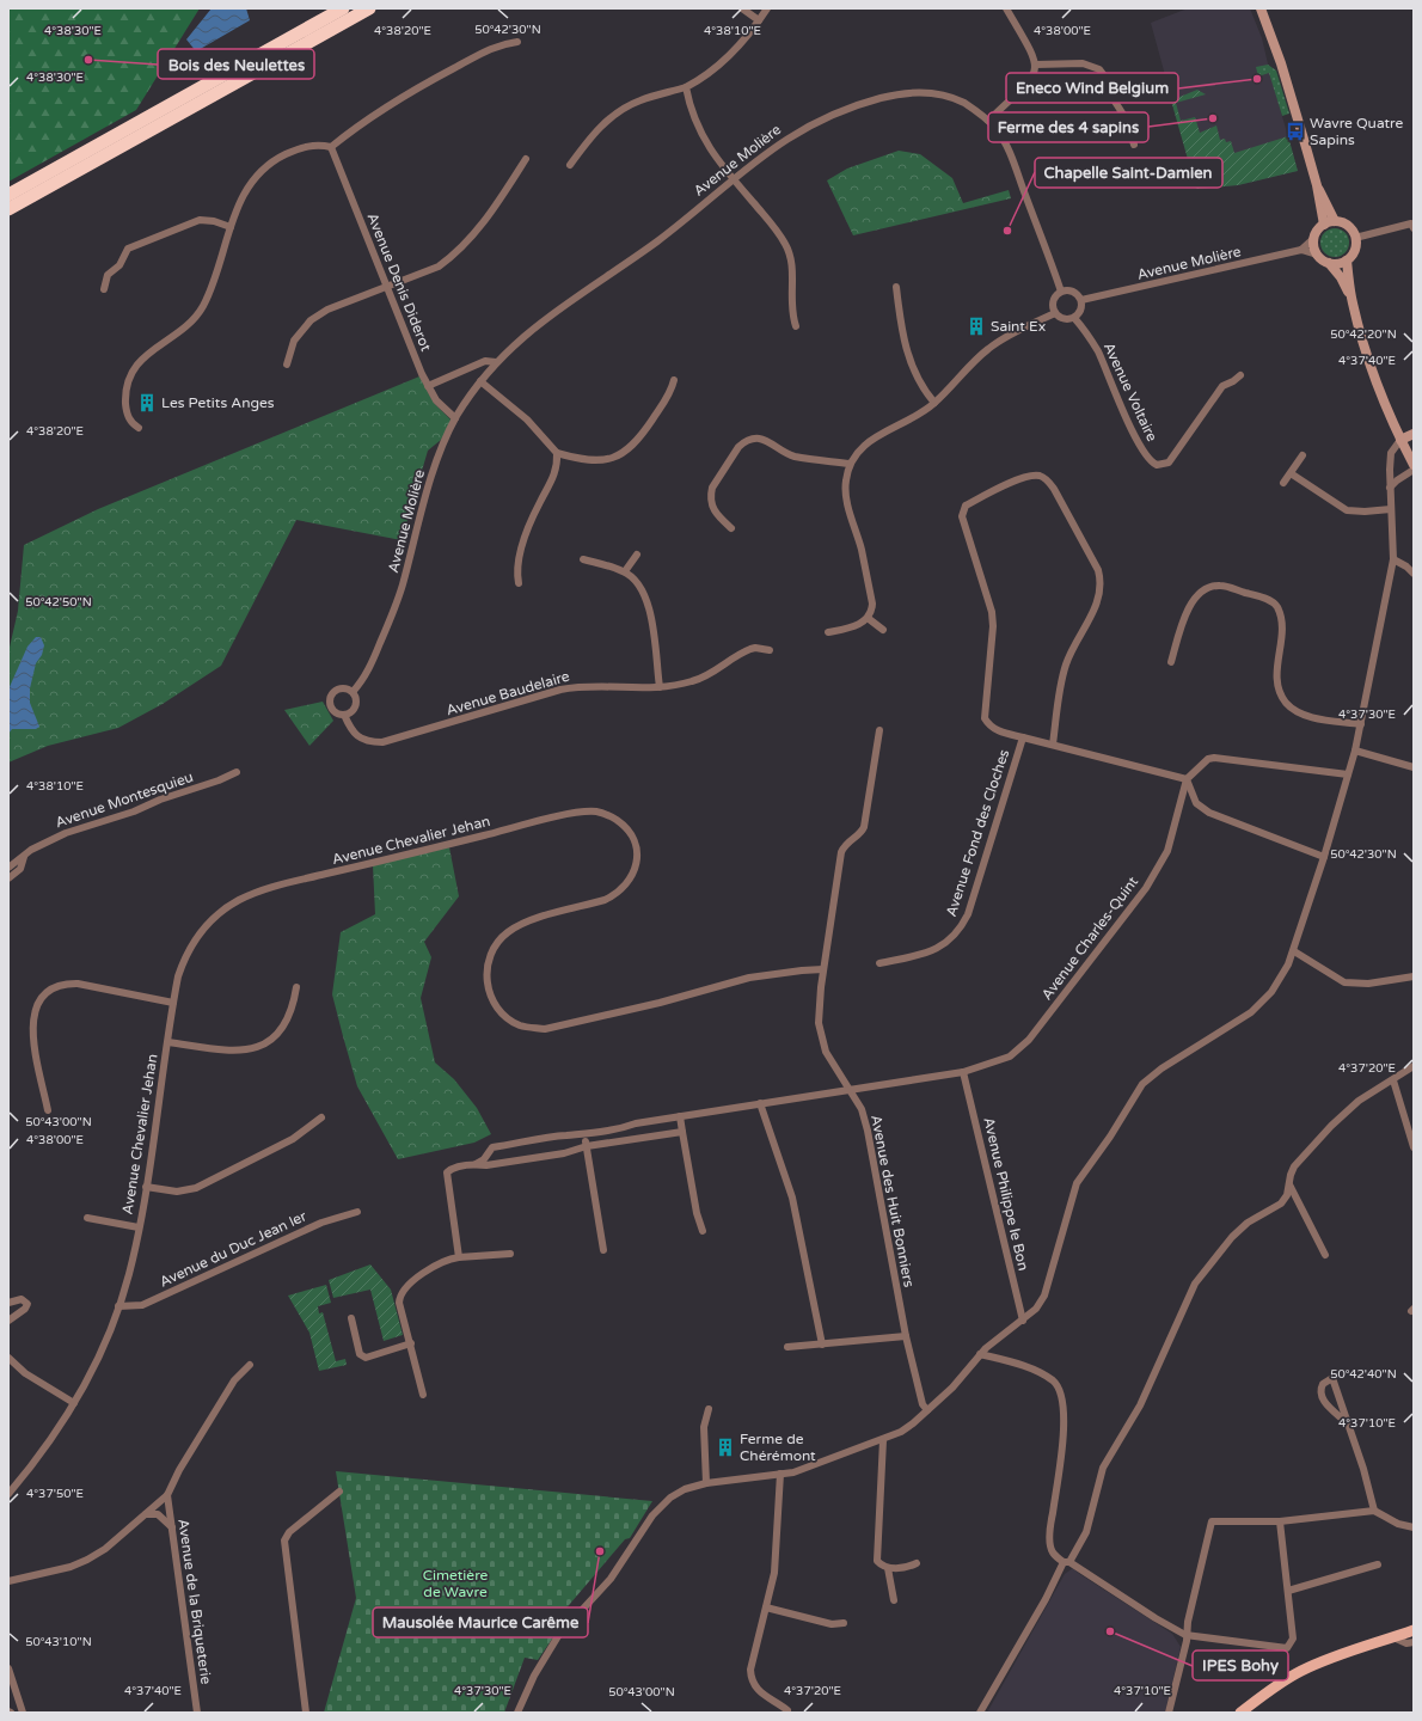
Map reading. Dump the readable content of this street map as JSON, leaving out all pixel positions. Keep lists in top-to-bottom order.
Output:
{
  "streets": {
    "street": [
      "Avenue Molière",
      "Avenue Denis Diderot",
      "Avenue Voltaire",
      "Avenue Baudelaire",
      "Avenue Montesquieu",
      "Avenue Fond des Cloches",
      "Avenue Chevalier Jehan",
      "Avenue Charles-Quint",
      "Avenue Philippe le Bon",
      "Avenue des Huit Bonniers",
      "Avenue du Duc Jean Ier",
      "Avenue de la Briqueterie"
    ]
  },
  "crossings": [
    ["Avenue Molière", "Avenue Denis Diderot"],
    ["Avenue Molière", "Avenue Voltaire"],
    ["Avenue Molière", "Avenue Baudelaire"],
    ["Avenue Fond des Cloches", "Avenue Charles-Quint"],
    ["Avenue Chevalier Jehan", "Avenue des Huit Bonniers"],
    ["Avenue Chevalier Jehan", "Avenue du Duc Jean Ier"],
    ["Avenue Charles-Quint", "Avenue Philippe le Bon"],
    ["Avenue Charles-Quint", "Avenue des Huit Bonniers"]
  ],
  "parks": ["Cimetière de Wavre"],
  "places": {
    "other": [
      "Bois des Neulettes",
      "Eneco Wind Belgium",
      "Ferme des 4 sapins",
      "Chapelle Saint-Damien",
      "Mausolée Maurice Carême",
      "IPES Bohy"
    ],
    "bus stop": ["Wavre Quatre Sapins"],
    "building": ["Saint Ex", "Les Petits Anges", "Ferme de Chérémont"]
  },
  "coordinates": [
    "50°42'30\"N",
    "4°38'20\"E",
    "4°38'30\"E",
    "4°38'10\"E",
    "4°38'00\"E",
    "50°42'20\"N",
    "4°37'40\"E",
    "50°42'50\"N",
    "4°37'30\"E",
    "4°37'20\"E",
    "50°43'00\"N",
    "50°42'40\"N",
    "4°37'10\"E",
    "4°37'50\"E",
    "50°43'10\"N"
  ]
}
